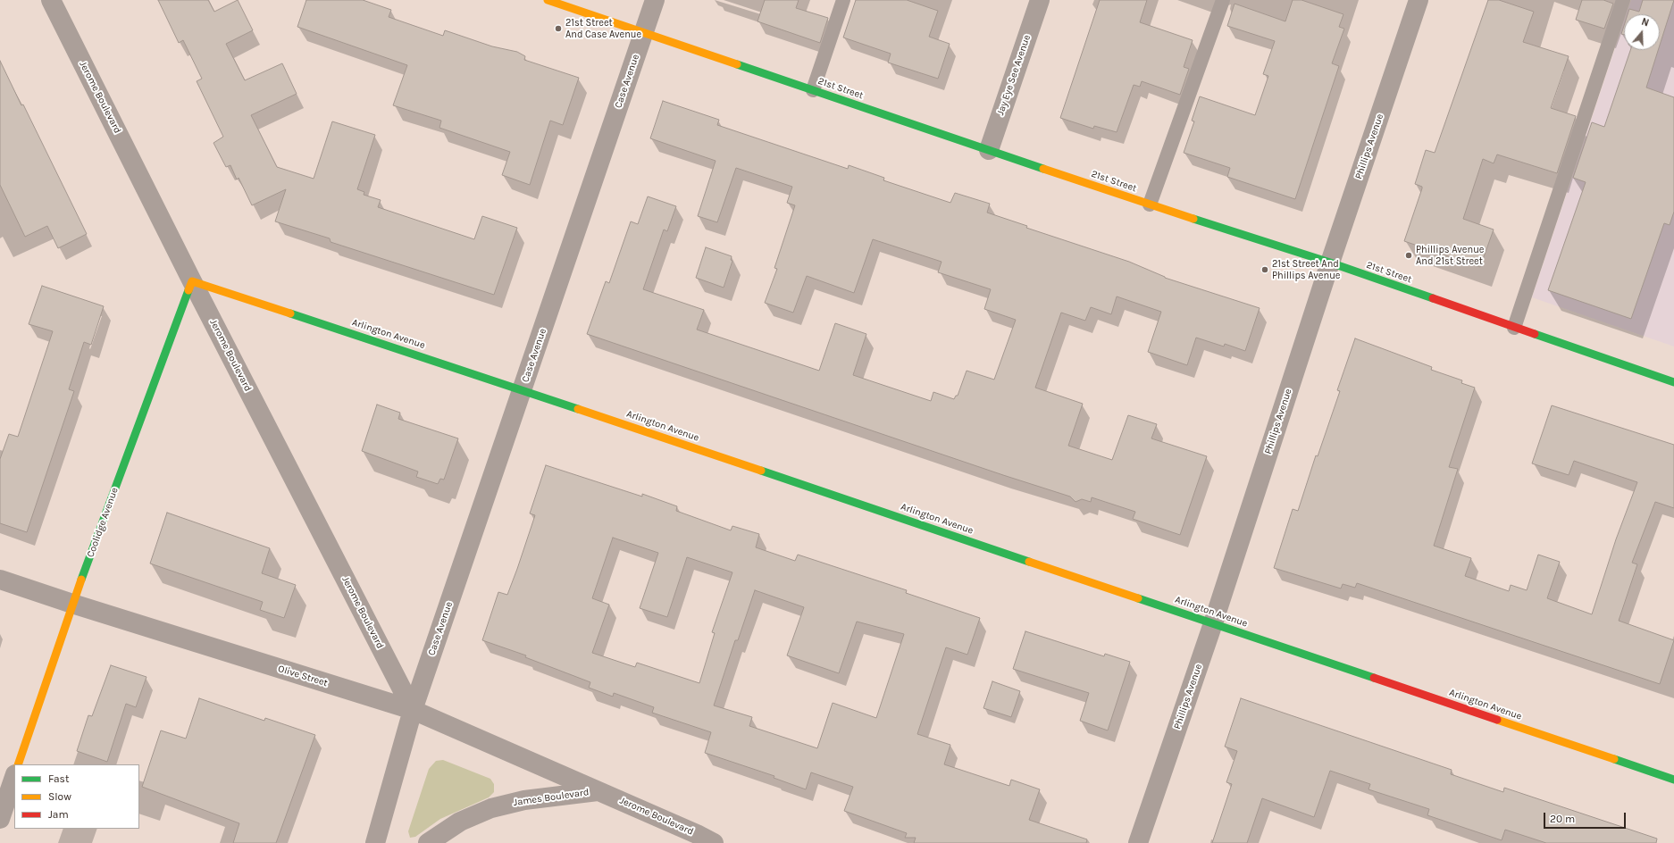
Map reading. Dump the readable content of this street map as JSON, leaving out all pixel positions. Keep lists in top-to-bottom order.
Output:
{
  "streets": {
    "street": [
      "Jay Eye See Avenue",
      "Case Avenue",
      "21st Street",
      "Jerome Boulevard",
      "Phillips Avenue",
      "Arlington Avenue",
      "Coolidge Avenue",
      "Olive Street",
      "James Boulevard"
    ]
  },
  "crossings": [
    ["Jay Eye See Avenue", "21st Street"],
    ["Case Avenue", "21st Street"],
    ["Case Avenue", "Jerome Boulevard"],
    ["Case Avenue", "Arlington Avenue"],
    ["Case Avenue", "Olive Street"],
    ["21st Street", "Phillips Avenue"],
    ["Jerome Boulevard", "Arlington Avenue"],
    ["Jerome Boulevard", "Coolidge Avenue"],
    ["Jerome Boulevard", "Olive Street"],
    ["Jerome Boulevard", "James Boulevard"],
    ["Phillips Avenue", "Arlington Avenue"],
    ["Arlington Avenue", "Coolidge Avenue"],
    ["Coolidge Avenue", "Olive Street"],
    ["Olive Street", "James Boulevard"]
  ],
  "places": ["21st Street And Case Avenue", "Phillips Avenue And 21st Street", "21st Street And Phillips Avenue"],
  "legend": ["Fast", "Slow", "Jam"],
  "scale_bar": "20 m",
  "north": "top"
}
